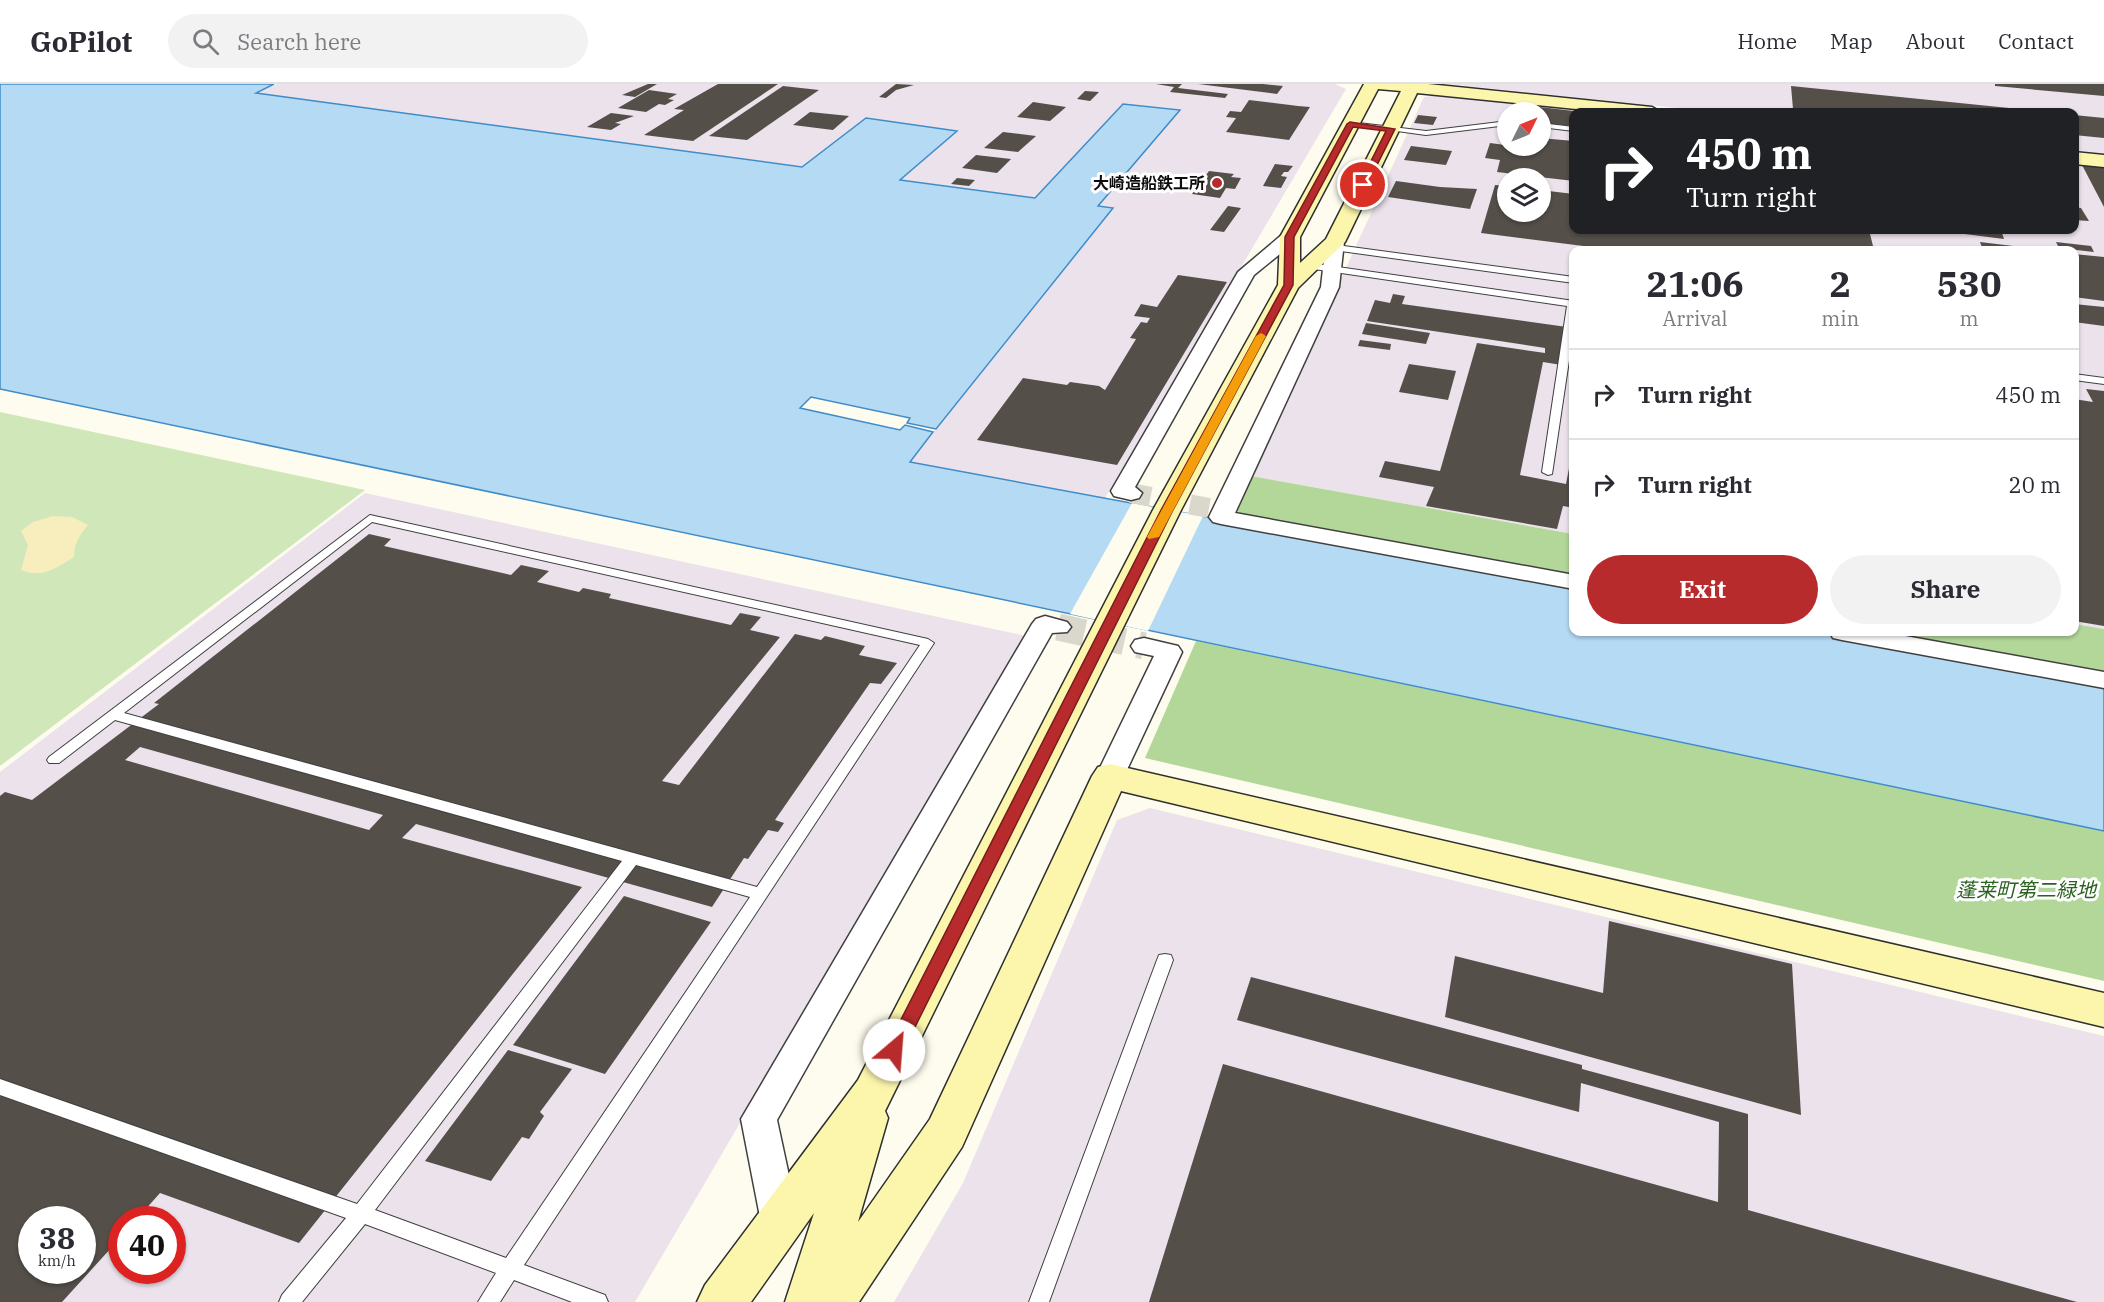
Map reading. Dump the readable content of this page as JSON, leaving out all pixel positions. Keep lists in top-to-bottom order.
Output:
{
  "parks": ["蓬莱町第二緑地"],
  "places": ["大崎造船鉄工所"],
  "north": "top right",
  "page": {
    "header": "GoPilot",
    "search": "Search here",
    "nav": [
      "Home",
      "Map",
      "About",
      "Contact"
    ],
    "turn": ["450 m", "Turn right"],
    "eta": [
      "21:06",
      "Arrival",
      "2",
      "min",
      "530",
      "m"
    ],
    "list": [
      {
        "name": "Turn right",
        "value": "450 m"
      },
      {
        "name": "Turn right",
        "value": "20 m"
      }
    ],
    "buttons": ["Exit", "Share"],
    "speed": "38 km/h",
    "limit": "40"
  }
}
